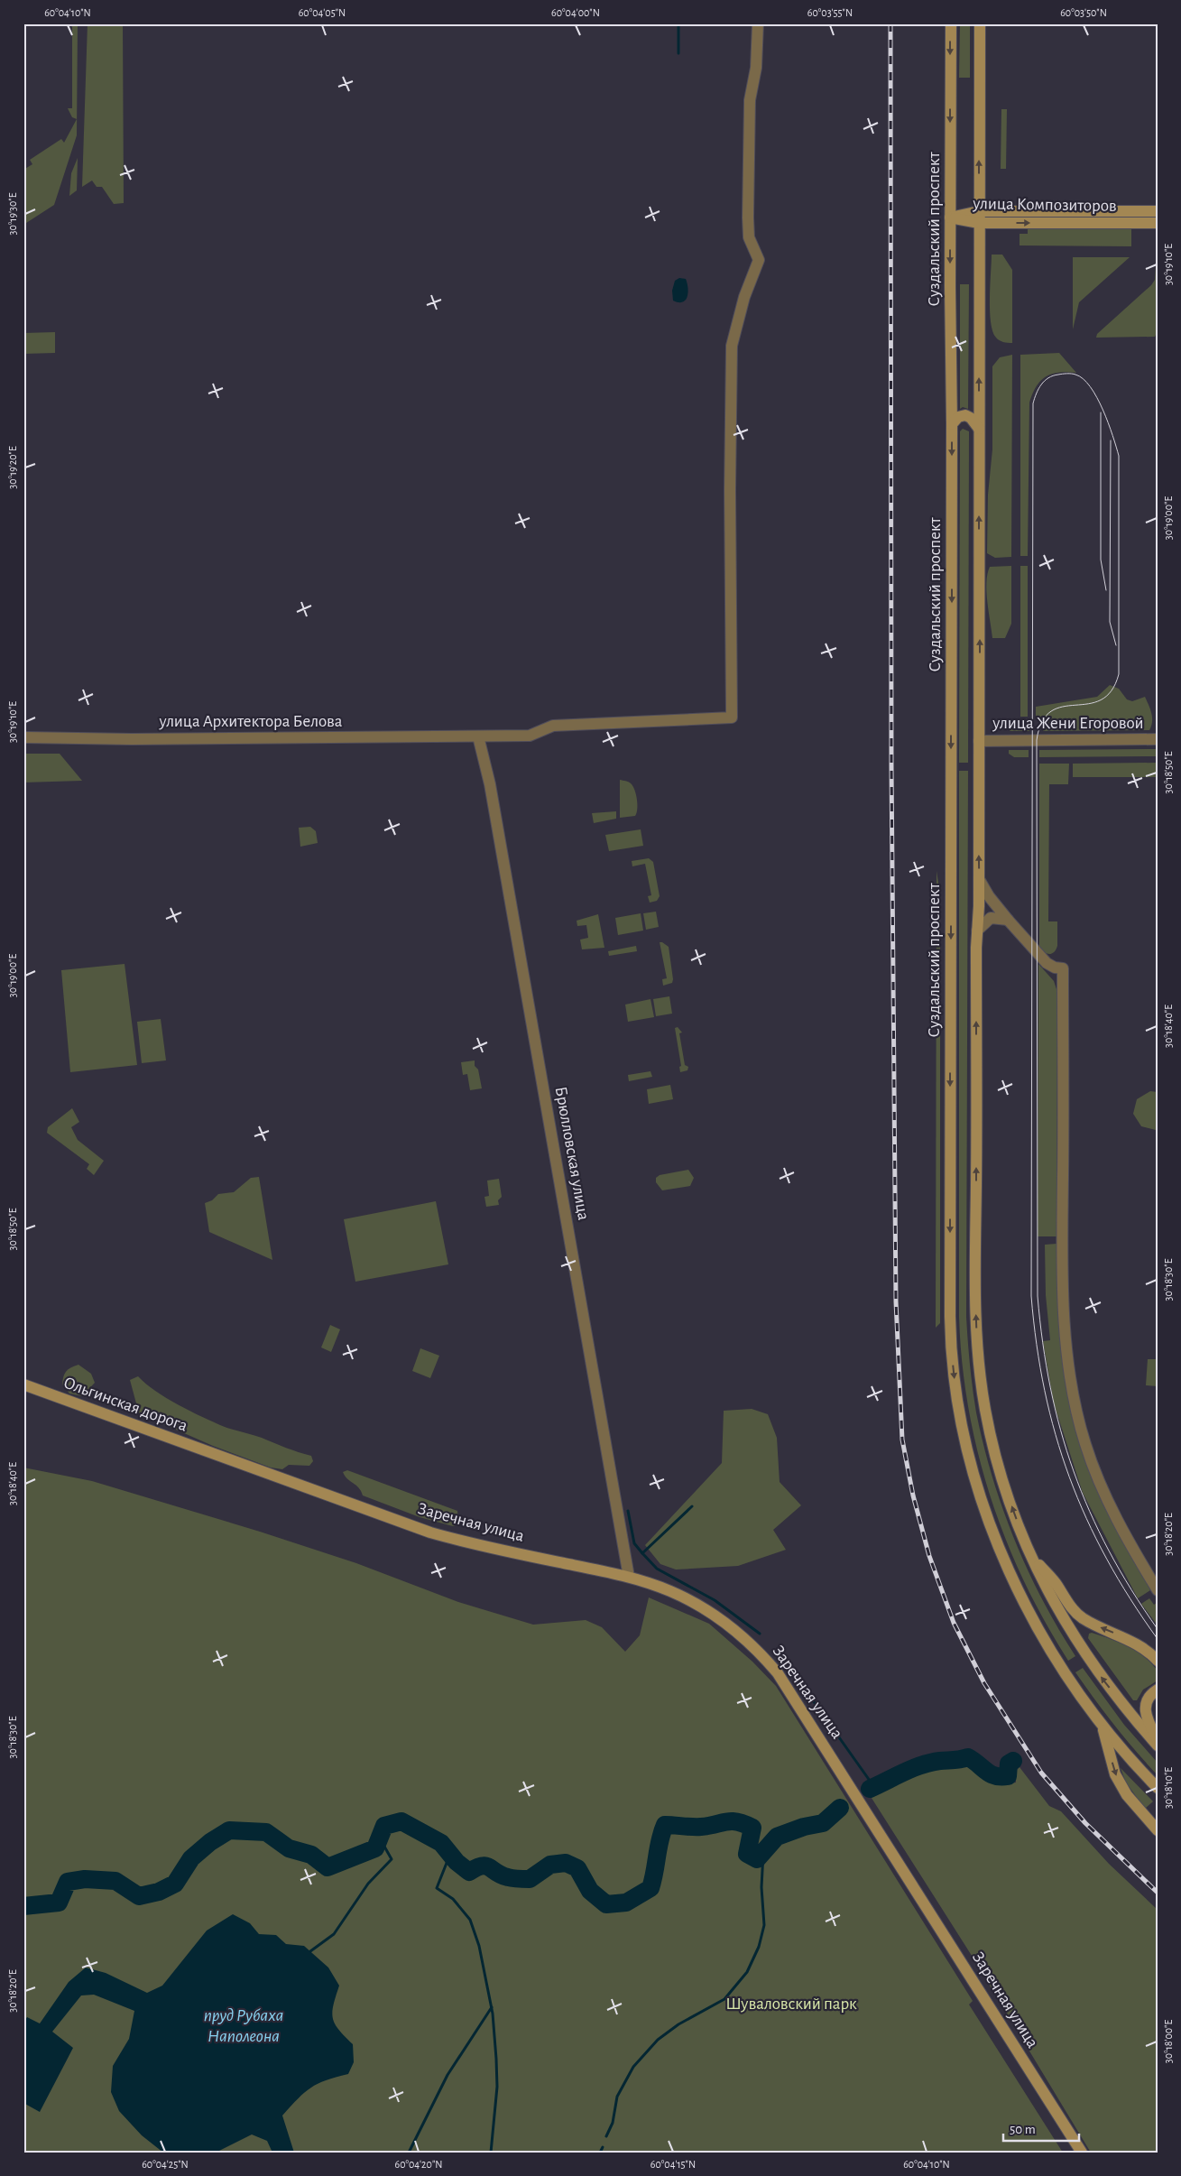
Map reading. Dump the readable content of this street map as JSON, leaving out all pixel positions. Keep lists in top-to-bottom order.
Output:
{
  "streets": {
    "main road": [
      "улица Композиторов",
      "Суздальский проспект",
      "Ольгинская дорога",
      "Заречная улица"
    ],
    "street": ["улица Архитектора Белова", "улица Жени Егоровой", "Брюлловская улица"]
  },
  "crossings": [
    ["улица Композиторов", "Суздальский проспект"],
    ["улица Архитектора Белова", "Брюлловская улица"],
    ["Брюлловская улица", "Заречная улица"],
    ["Ольгинская дорога", "Заречная улица"]
  ],
  "water": ["пруд Рубаха Наполеона"],
  "parks": ["Шуваловский парк"],
  "scale_bar": "50 m",
  "coordinates": [
    "60°04'10\"N",
    "60°04'05\"N",
    "60°04'00\"N",
    "60°03'55\"N",
    "60°03'50\"N",
    "30°19'30\"E",
    "30°19'10\"E",
    "30°19'20\"E",
    "30°19'00\"E",
    "30°18'50\"E",
    "30°18'40\"E",
    "30°18'30\"E",
    "30°18'20\"E",
    "30°18'10\"E",
    "30°18'00\"E",
    "60°04'25\"N",
    "60°04'20\"N",
    "60°04'15\"N"
  ]
}
